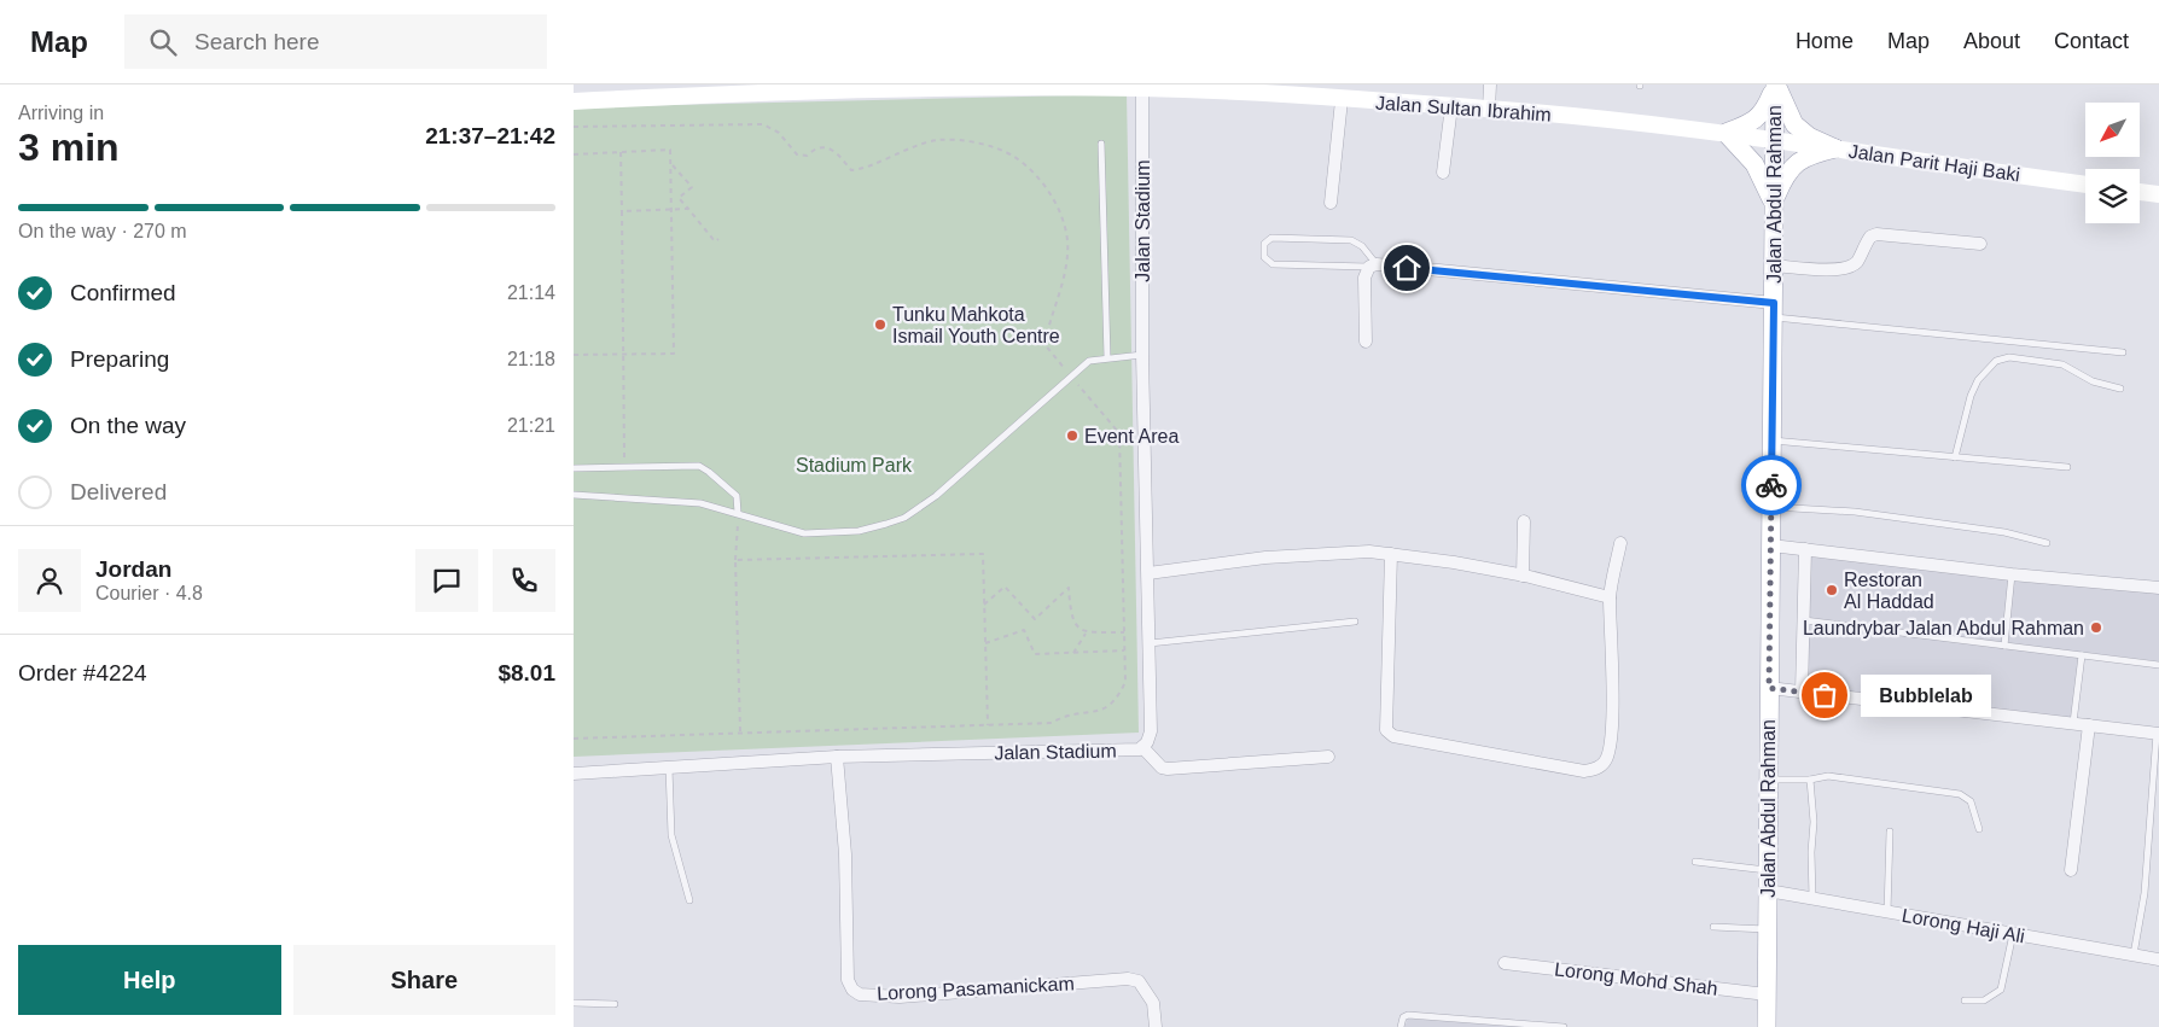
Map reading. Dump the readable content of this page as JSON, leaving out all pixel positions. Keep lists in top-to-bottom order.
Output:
{
  "streets": {
    "main road": ["Jalan Abdul Rahman"],
    "street": [
      "Jalan Sultan Ibrahim",
      "Jalan Parit Haji Baki",
      "Jalan Stadium",
      "Lorong Haji Ali",
      "Lorong Mohd Shah",
      "Lorong Pasamanickam"
    ]
  },
  "crossings": [
    ["Jalan Sultan Ibrahim", "Jalan Parit Haji Baki"],
    ["Jalan Sultan Ibrahim", "Jalan Abdul Rahman"],
    ["Jalan Sultan Ibrahim", "Jalan Stadium"],
    ["Jalan Parit Haji Baki", "Jalan Abdul Rahman"],
    ["Jalan Abdul Rahman", "Lorong Haji Ali"],
    ["Jalan Abdul Rahman", "Lorong Mohd Shah"],
    ["Jalan Stadium", "Lorong Pasamanickam"]
  ],
  "parks": ["Stadium Park"],
  "places": [
    "Tunku Mahkota Ismail Youth Centre",
    "Event Area",
    "Restoran Al Haddad",
    "Laundrybar Jalan Abdul Rahman",
    "Bubblelab"
  ],
  "north": "bottom left",
  "page": {
    "header": "Map",
    "search": "Search here",
    "nav": [
      "Home",
      "Map",
      "About",
      "Contact"
    ],
    "heading": ["3 min", "Arriving in", "21:37–21:42"],
    "panel": [
      "Jordan",
      "Courier · 4.8",
      "Order #4224",
      "$8.01"
    ],
    "bar": "On the way · 270 m",
    "list": [
      ["Confirmed", "21:14"],
      ["Preparing", "21:18"],
      ["On the way", "21:21"],
      "Delivered"
    ],
    "bubble": "Bubblelab",
    "buttons": ["Help", "Share"]
  }
}
